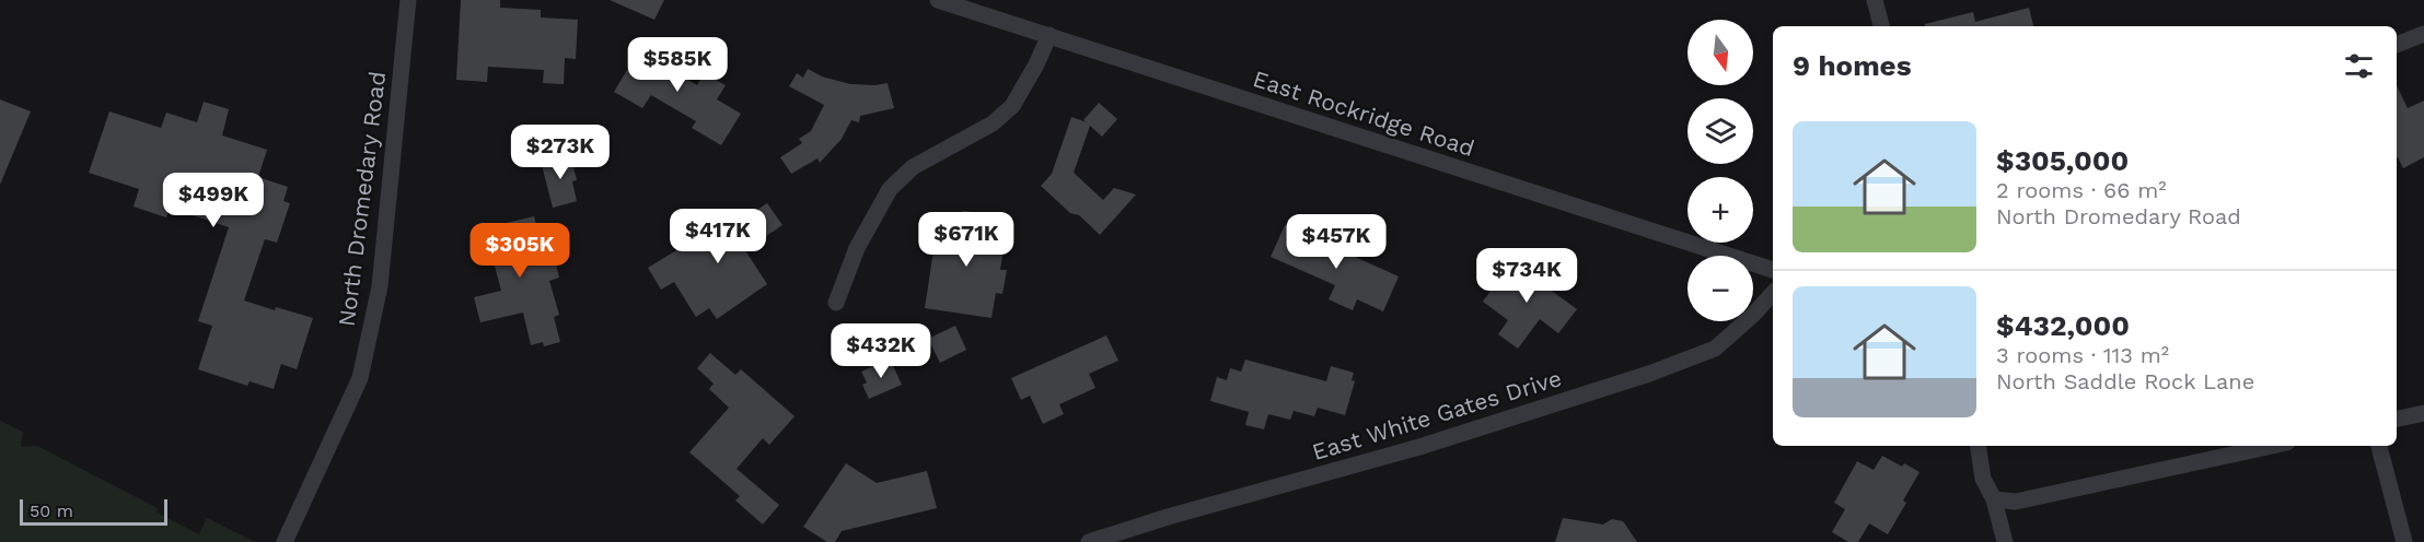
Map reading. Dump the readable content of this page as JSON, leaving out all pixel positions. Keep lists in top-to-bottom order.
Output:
{
  "streets": {
    "street": ["East Rockridge Road", "North Dromedary Road", "East White Gates Drive"]
  },
  "scale_bar": "50 m",
  "north": "bottom",
  "page": {
    "map_buttons": ["+", "−"],
    "heading": "9 homes",
    "price": [
      "$585K",
      "$273K",
      "$499K",
      "$417K",
      "$671K",
      "$457K",
      "$305K",
      "$734K",
      "$432K"
    ],
    "list": [
      {
        "name": "$305,000",
        "note": "2 rooms · 66 m² · North Dromedary Road"
      },
      {
        "name": "$432,000",
        "note": "3 rooms · 113 m² · North Saddle Rock Lane"
      }
    ],
    "scale": "50 m"
  }
}
